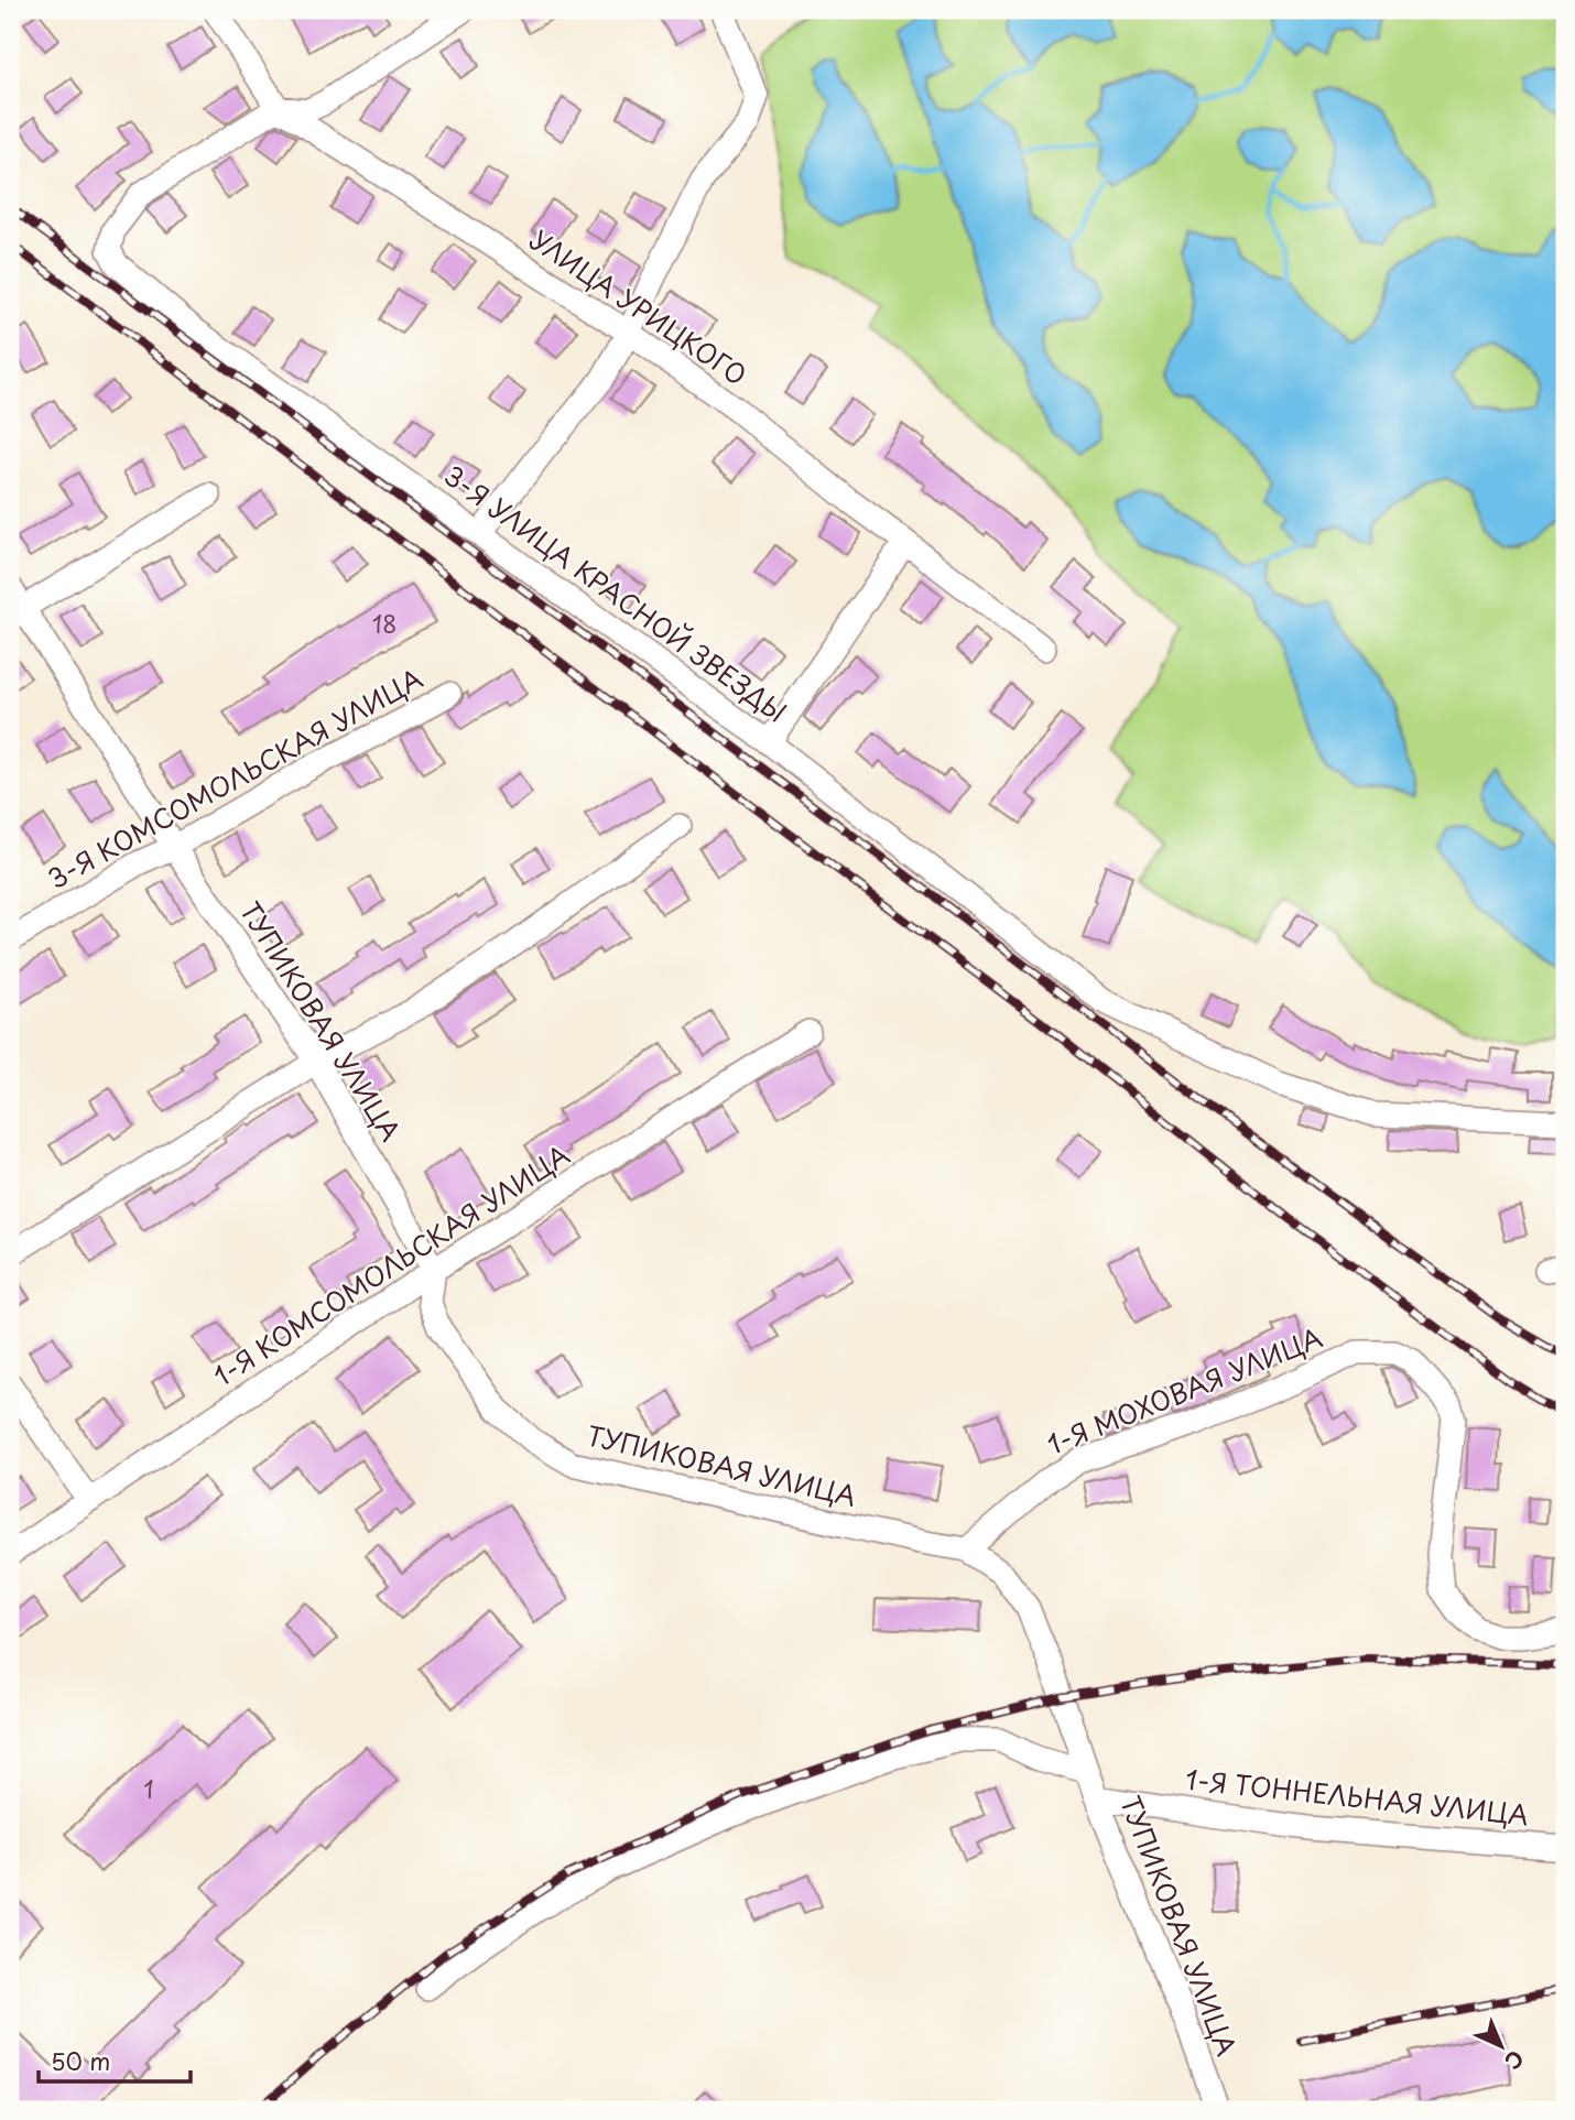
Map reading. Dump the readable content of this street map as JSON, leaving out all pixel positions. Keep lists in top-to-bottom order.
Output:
{
  "streets": {
    "street": [
      "УЛИЦА УРИЦКОГО",
      "3-Я УЛИЦА КРАСНОЙ ЗВЕЗДЫ",
      "3-Я КОМСОМОЛЬСКАЯ УЛИЦА",
      "ТУПИКОВАЯ УЛИЦА",
      "1-Я КОМСОМОЛЬСКАЯ УЛИЦА",
      "1-Я МОХОВАЯ УЛИЦА",
      "1-Я ТОННЕЛЬНАЯ УЛИЦА"
    ]
  },
  "crossings": [
    ["УЛИЦА УРИЦКОГО", "3-Я УЛИЦА КРАСНОЙ ЗВЕЗДЫ"],
    ["3-Я КОМСОМОЛЬСКАЯ УЛИЦА", "ТУПИКОВАЯ УЛИЦА"],
    ["ТУПИКОВАЯ УЛИЦА", "1-Я КОМСОМОЛЬСКАЯ УЛИЦА"],
    ["ТУПИКОВАЯ УЛИЦА", "1-Я МОХОВАЯ УЛИЦА"],
    ["ТУПИКОВАЯ УЛИЦА", "1-Я ТОННЕЛЬНАЯ УЛИЦА"]
  ],
  "house_numbers": ["18", "1"],
  "scale_bar": "50 m",
  "north": "bottom right"
}
